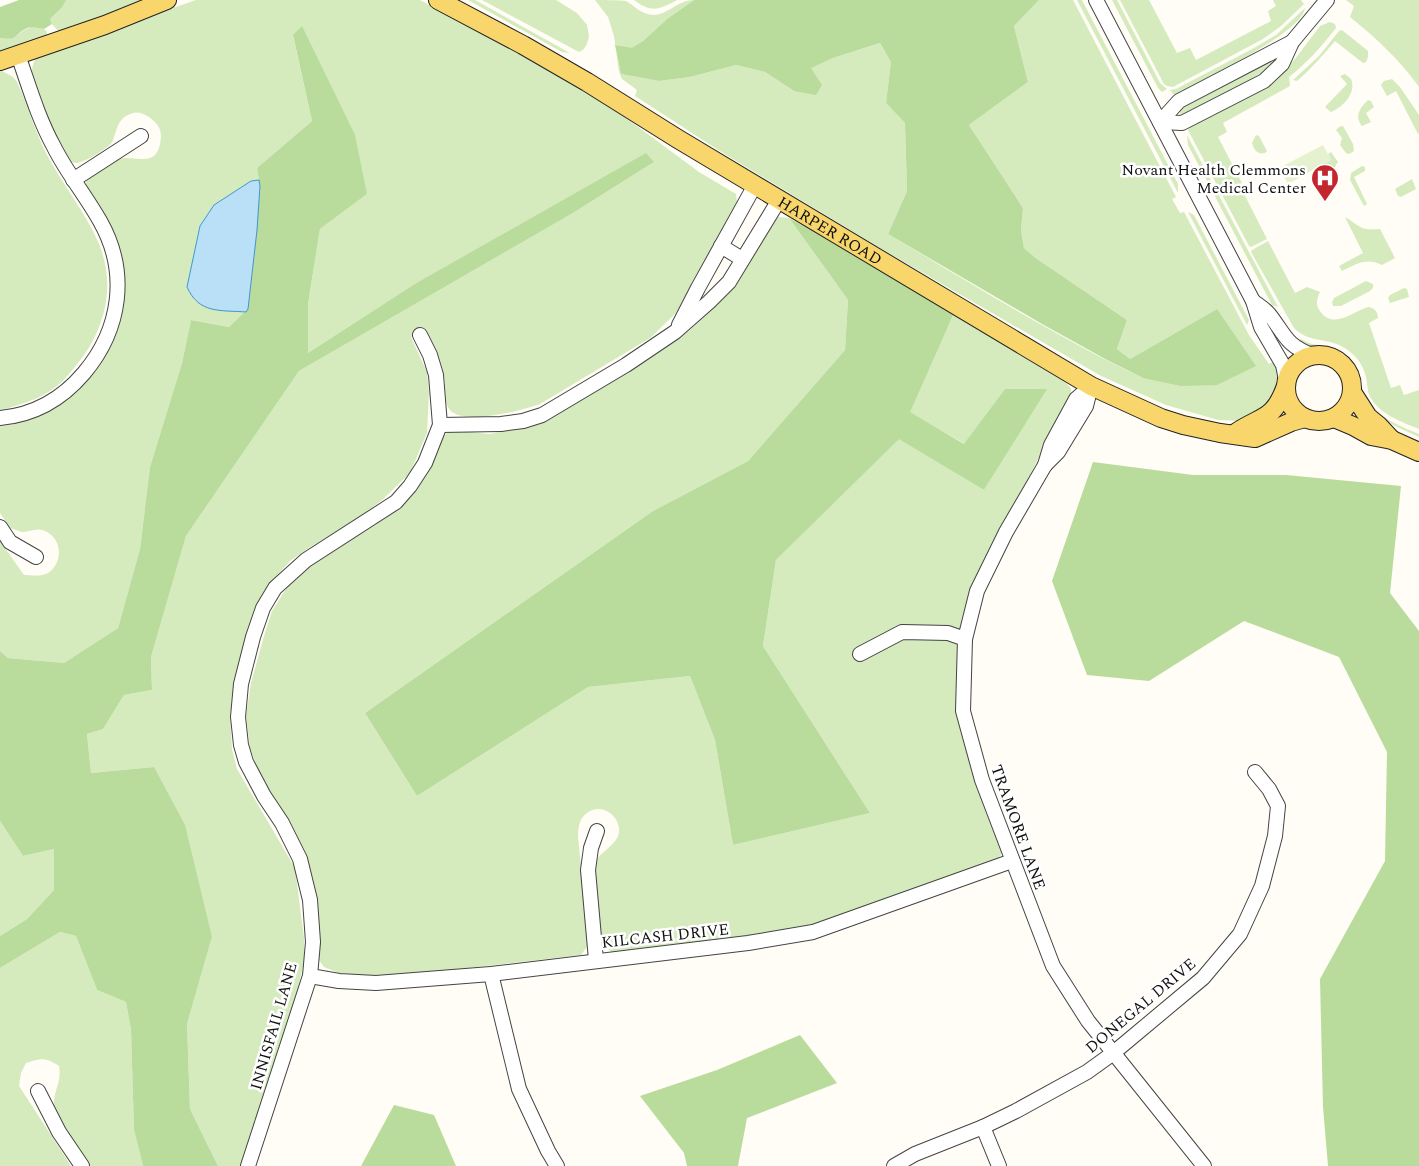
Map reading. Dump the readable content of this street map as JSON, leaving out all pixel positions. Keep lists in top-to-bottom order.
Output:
{
  "streets": {
    "main road": ["HARPER ROAD"],
    "street": [
      "TRAMORE LANE",
      "KILCASH DRIVE",
      "DONEGAL DRIVE",
      "INNISFAIL LANE"
    ]
  },
  "crossings": [
    ["HARPER ROAD", "TRAMORE LANE"],
    ["TRAMORE LANE", "KILCASH DRIVE"],
    ["TRAMORE LANE", "DONEGAL DRIVE"],
    ["KILCASH DRIVE", "INNISFAIL LANE"]
  ],
  "places": {
    "hospital": ["Novant Health Clemmons Medical Center"]
  }
}
